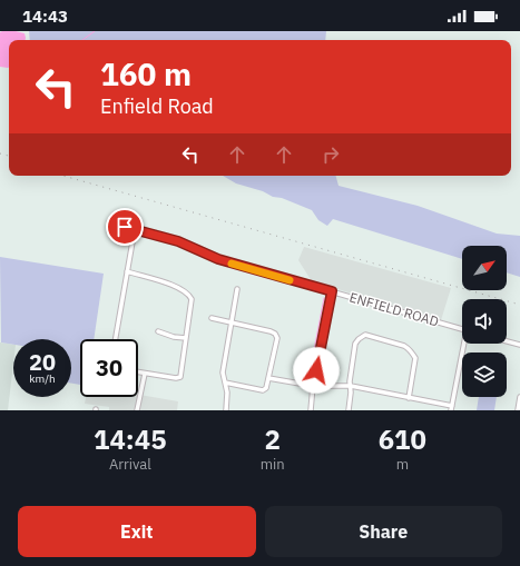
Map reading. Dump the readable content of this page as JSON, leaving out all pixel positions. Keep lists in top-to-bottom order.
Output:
{
  "streets": {
    "street": ["ENFIELD ROAD"]
  },
  "north": "top right",
  "page": {
    "status": "14:43",
    "turn": ["160 m", "Enfield Road"],
    "speed": "20 km/h",
    "limit": "30",
    "eta": [
      "14:45",
      "Arrival",
      "2",
      "min",
      "610",
      "m"
    ],
    "buttons": ["Exit", "Share"]
  }
}
